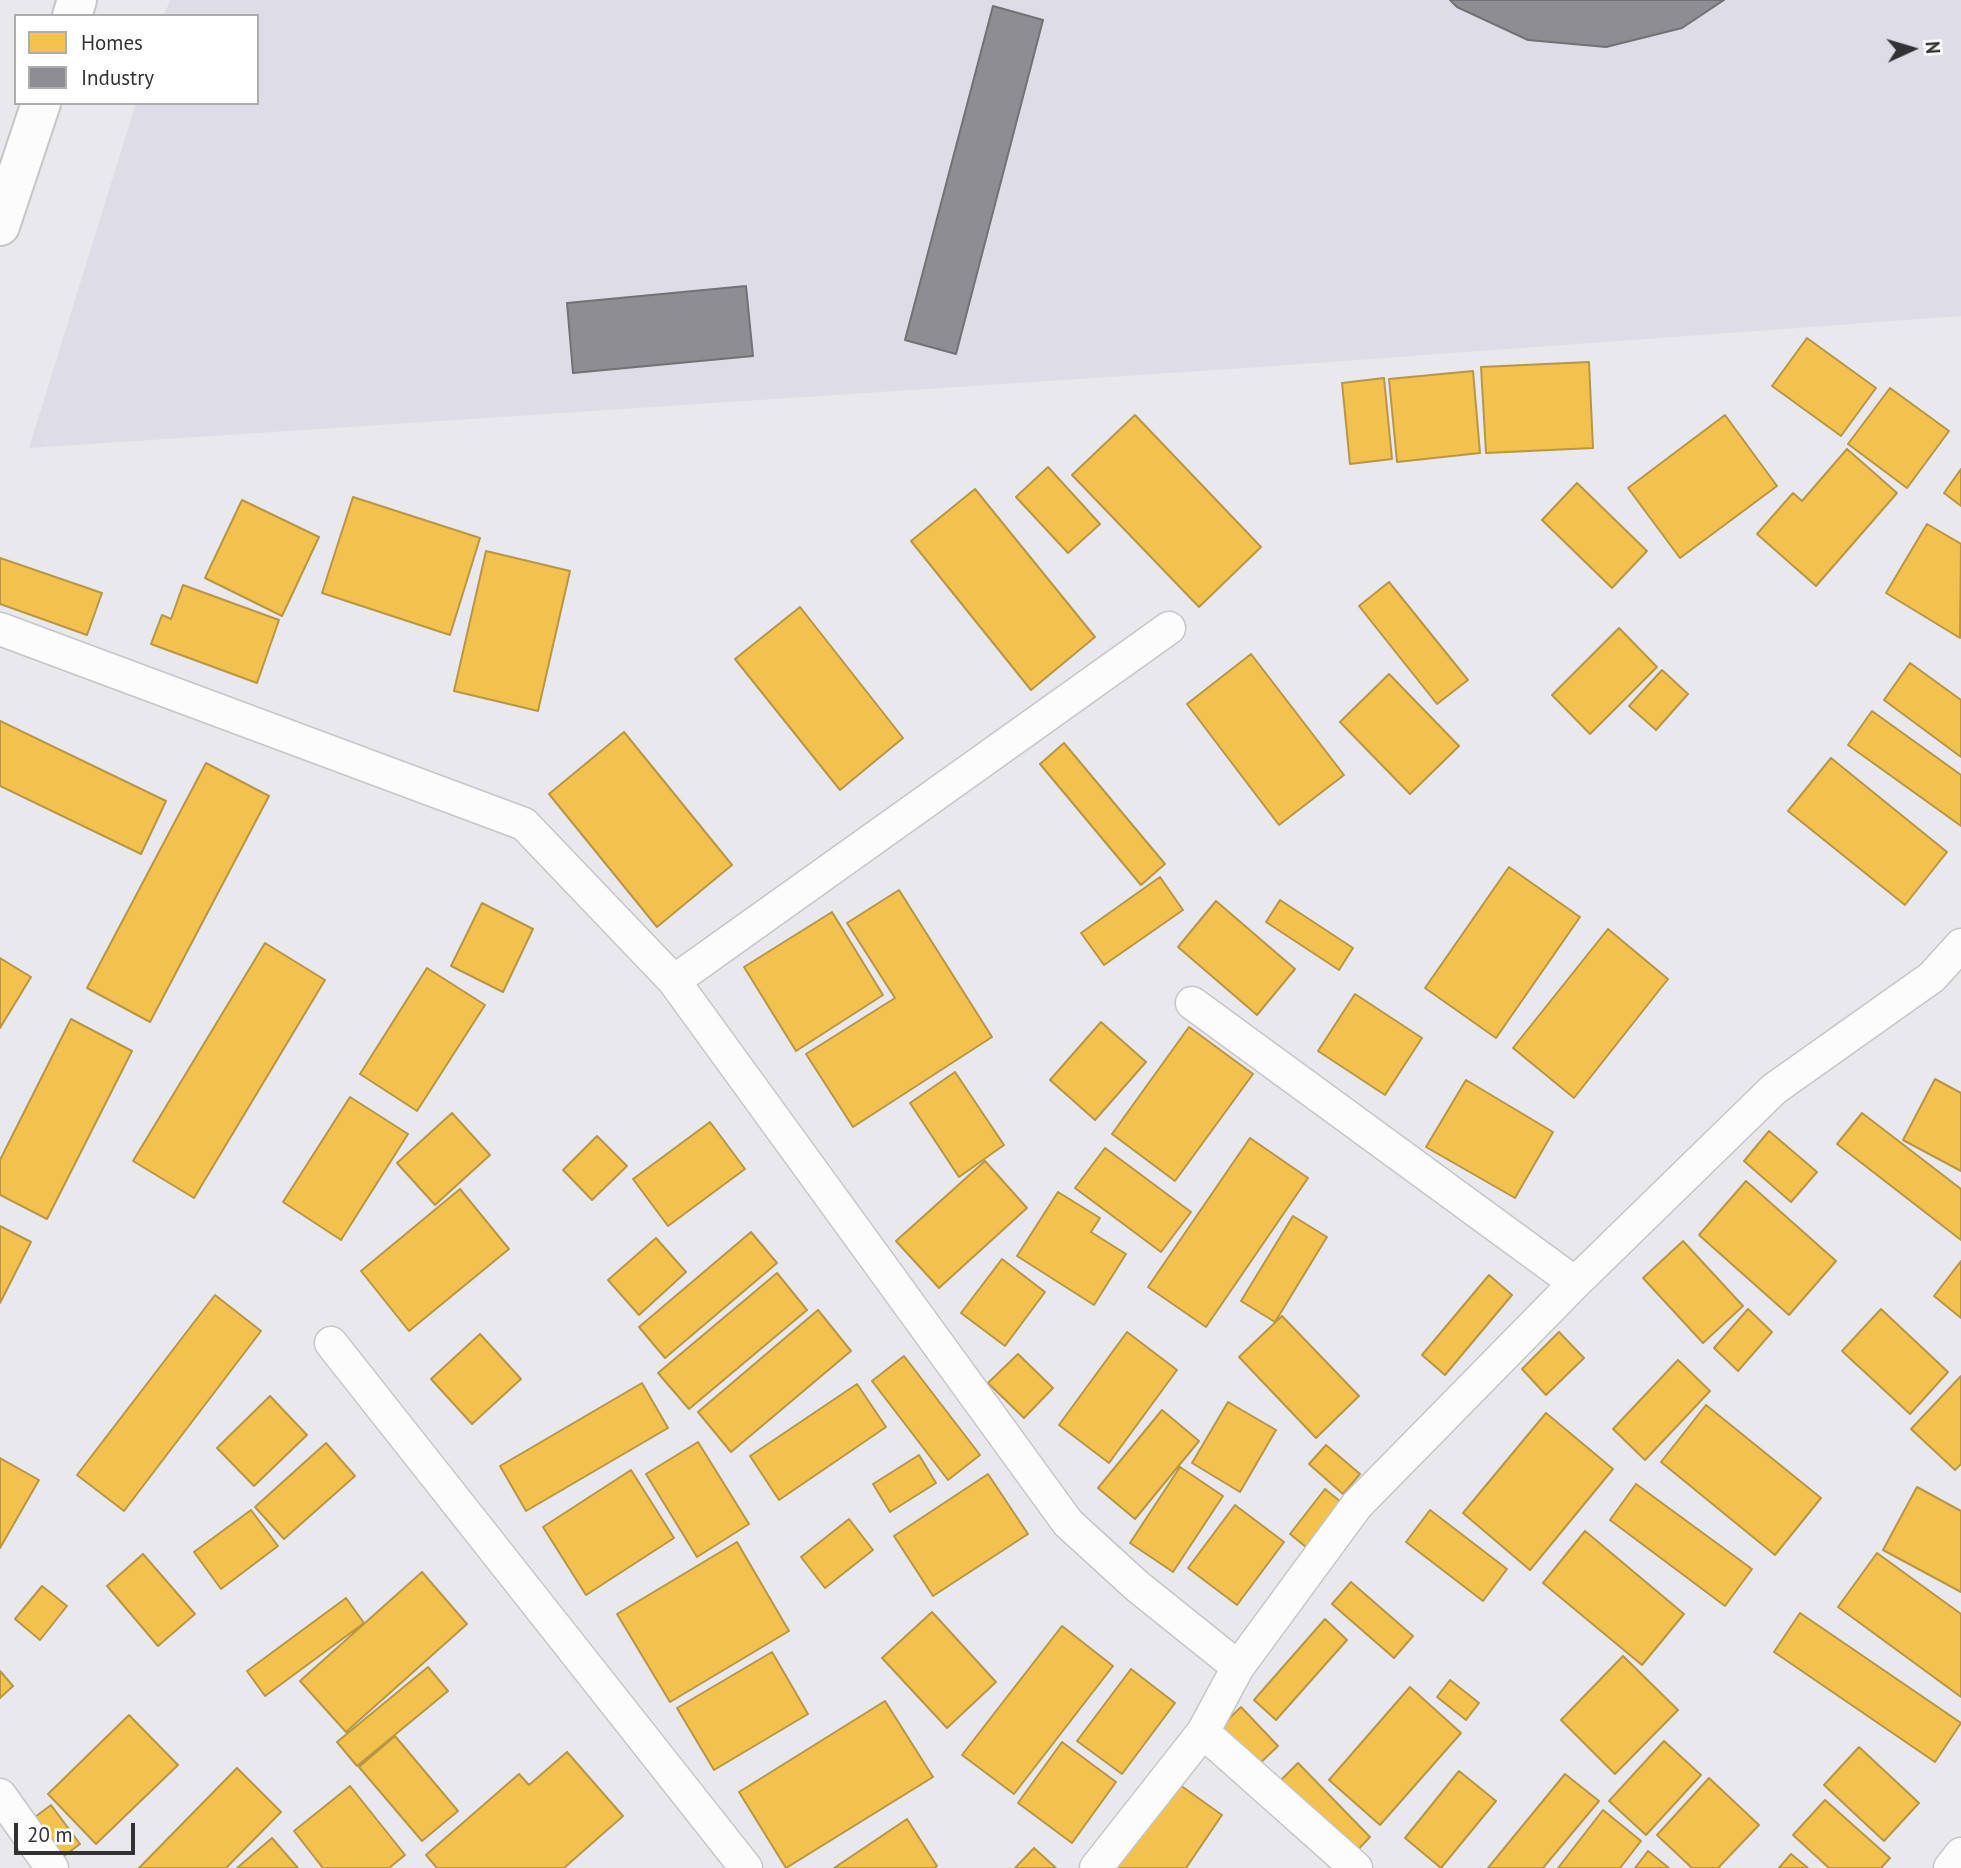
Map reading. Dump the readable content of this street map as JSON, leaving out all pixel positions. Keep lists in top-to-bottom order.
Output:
{
  "legend": ["Homes", "Industry"],
  "scale_bar": "20 m",
  "north": "right"
}
